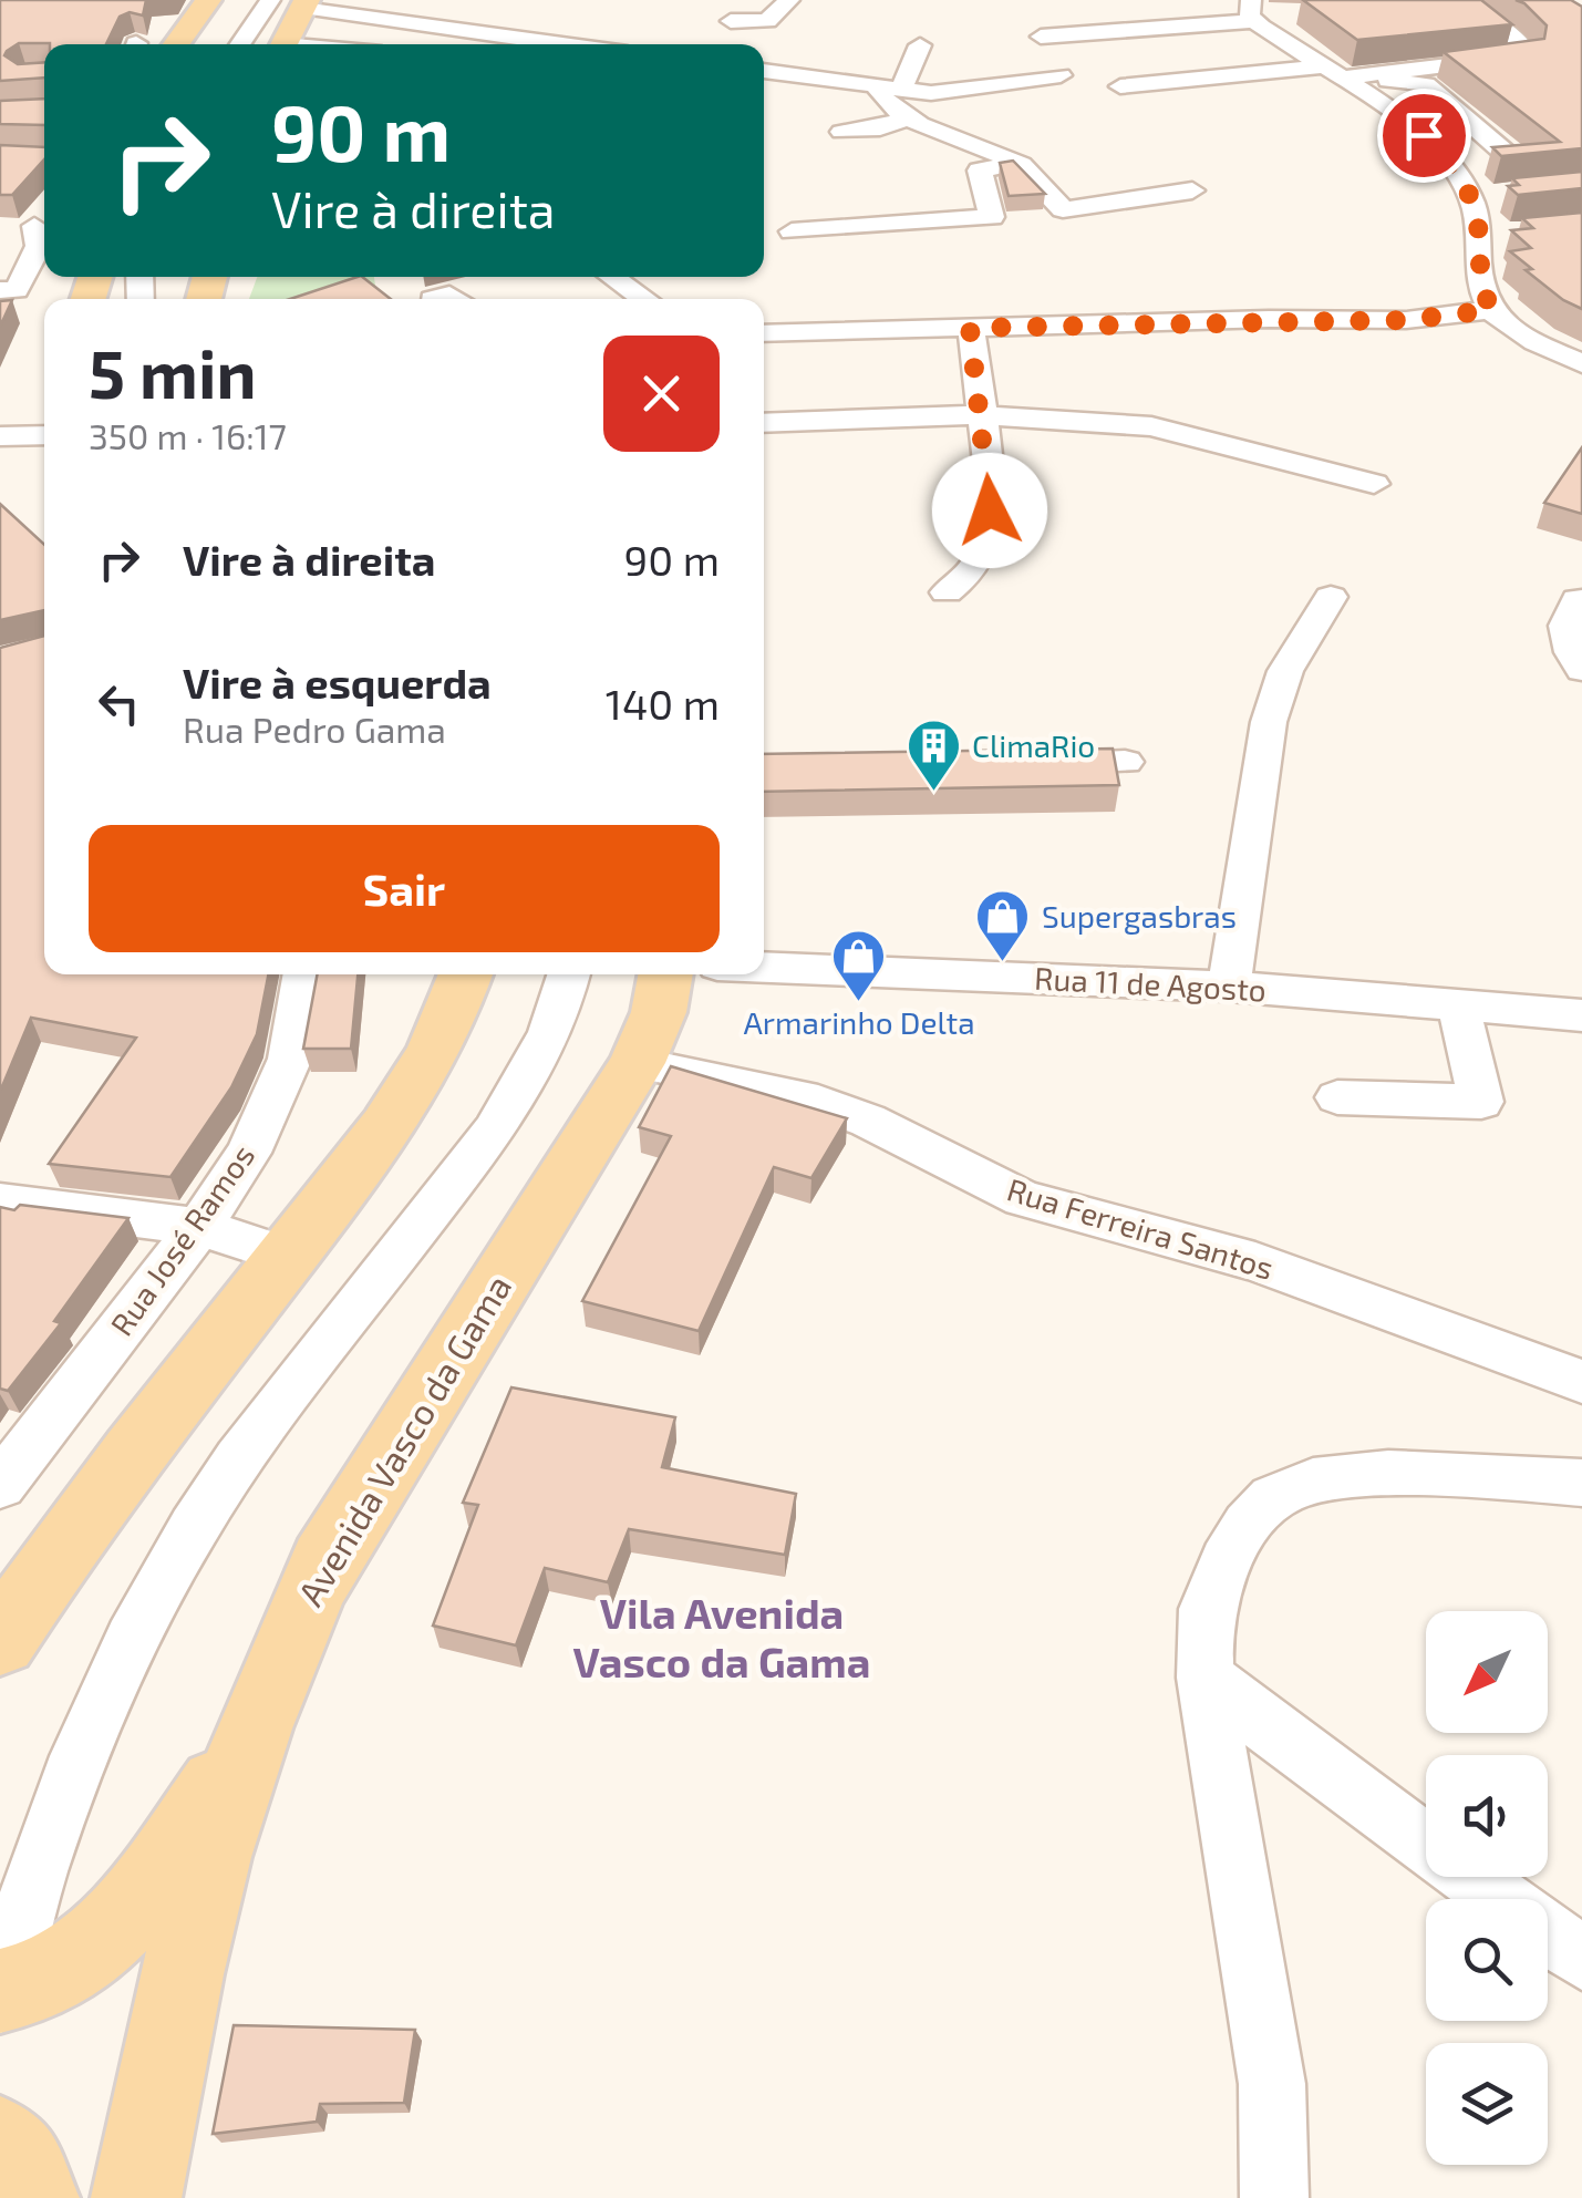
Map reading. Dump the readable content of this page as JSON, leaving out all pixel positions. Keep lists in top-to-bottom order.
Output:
{
  "streets": {
    "main road": ["Avenida Vasco da Gama"],
    "street": ["Rua 11 de Agosto", "Rua Ferreira Santos", "Rua José Ramos"]
  },
  "crossings": [
    ["Rua Ferreira Santos", "Avenida Vasco da Gama"]
  ],
  "districts": ["Vila Avenida Vasco da Gama"],
  "places": {
    "building": ["ClimaRio"],
    "shop": ["Supergasbras", "Armarinho Delta"]
  },
  "north": "bottom left",
  "page": {
    "turn": ["90 m", "Vire à direita"],
    "heading": ["5 min", "350 m · 16:17"],
    "list": [
      {
        "name": "Vire à direita",
        "value": "90 m"
      },
      {
        "name": "Vire à esquerda",
        "note": "Rua Pedro Gama",
        "value": "140 m"
      }
    ],
    "buttons": "Sair"
  }
}
